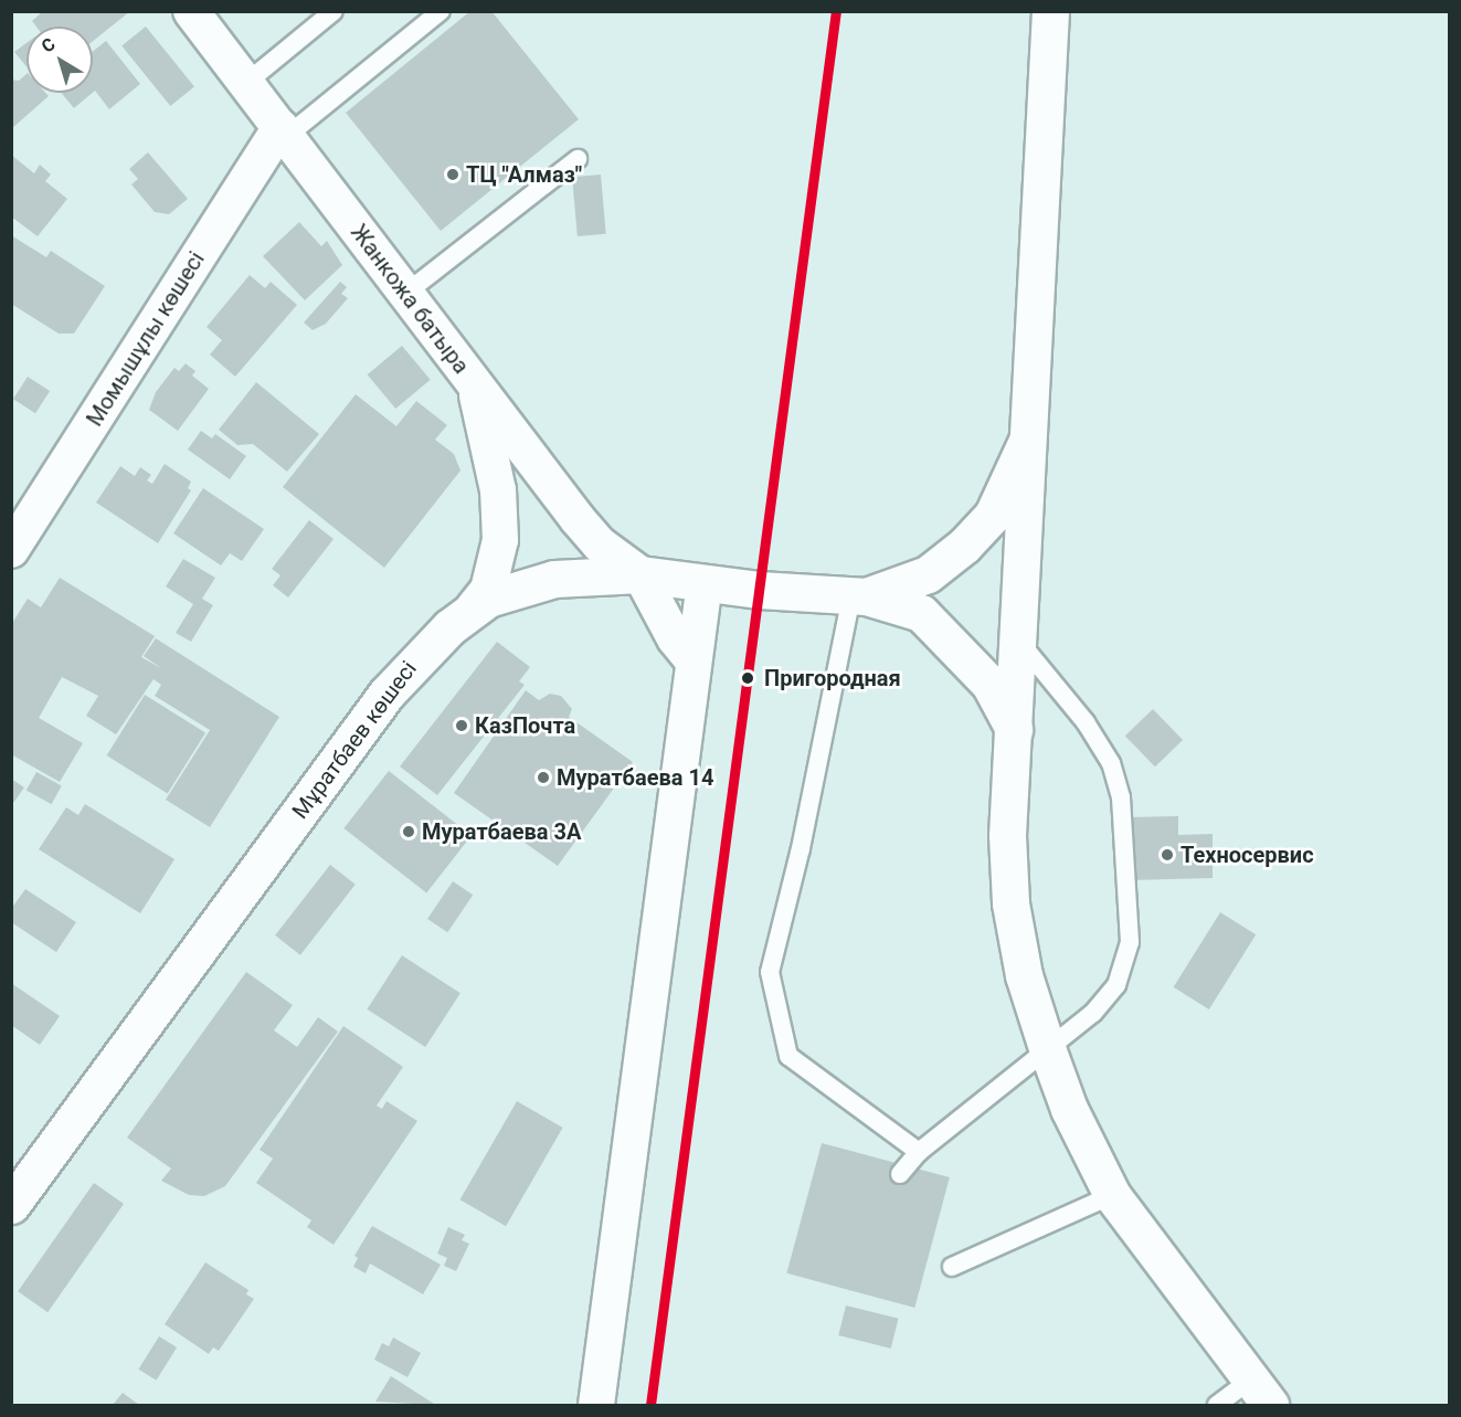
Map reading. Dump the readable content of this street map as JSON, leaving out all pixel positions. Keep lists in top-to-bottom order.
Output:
{
  "streets": {
    "street": ["Жанкожа батыра", "Момышұлы көшесі", "Мұратбаев көшесі"]
  },
  "crossings": [
    ["Жанкожа батыра", "Момышұлы көшесі"],
    ["Жанкожа батыра", "Мұратбаев көшесі"]
  ],
  "places": [
    "ТЦ \"Алмаз\"",
    "Пригородная",
    "КазПочта",
    "Муратбаева 14",
    "Муратбаева 3А",
    "Техносервис"
  ],
  "north": "top left"
}
